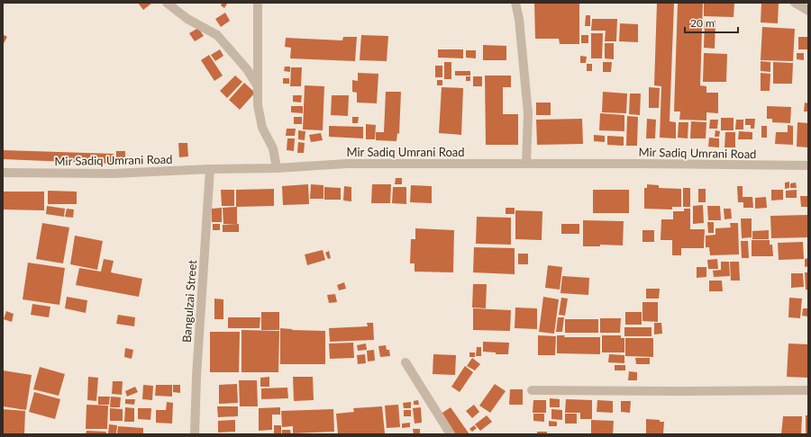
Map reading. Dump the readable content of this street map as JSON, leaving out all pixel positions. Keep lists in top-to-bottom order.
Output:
{
  "streets": {
    "street": ["Mir Sadiq Umrani Road", "Bangulzai Street"]
  },
  "crossings": [
    ["Mir Sadiq Umrani Road", "Bangulzai Street"]
  ],
  "scale_bar": "20 m"
}
